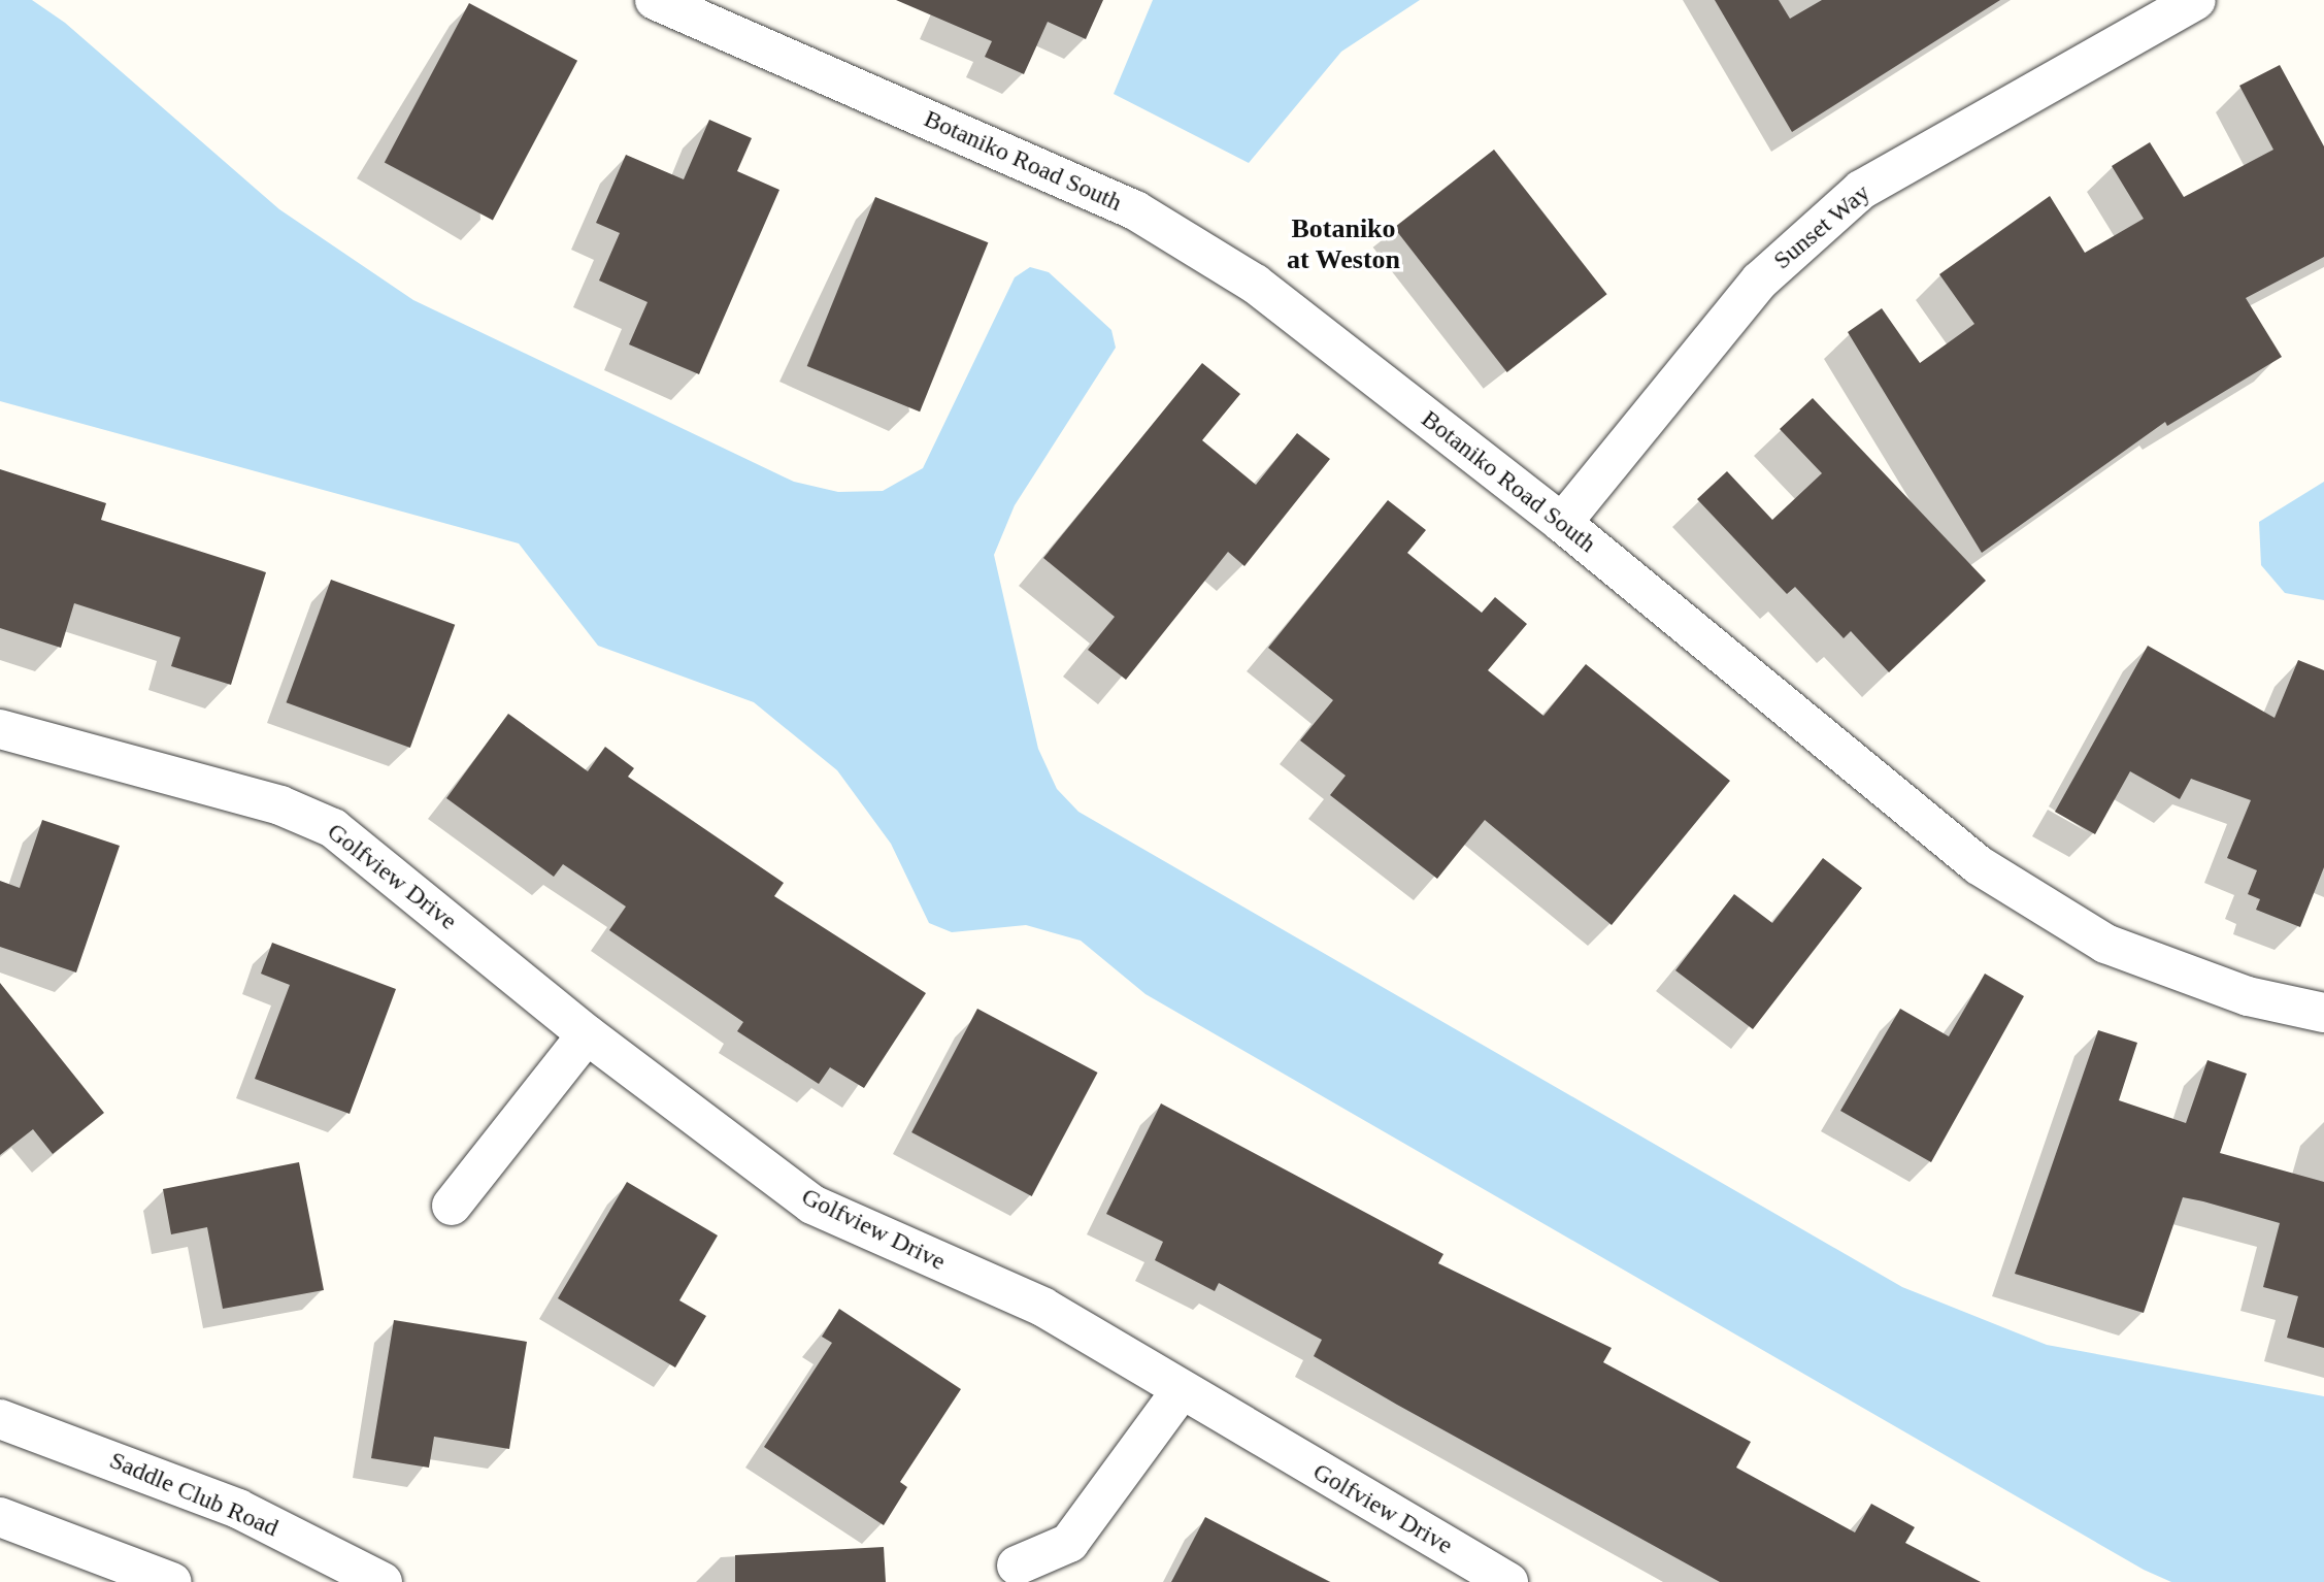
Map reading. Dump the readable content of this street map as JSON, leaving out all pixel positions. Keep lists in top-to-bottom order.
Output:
{
  "streets": {
    "street": [
      "Botaniko Road South",
      "Sunset Way",
      "Golfview Drive",
      "Saddle Club Road"
    ]
  },
  "crossings": [
    ["Botaniko Road South", "Sunset Way"]
  ],
  "districts": ["Botaniko at Weston"]
}
